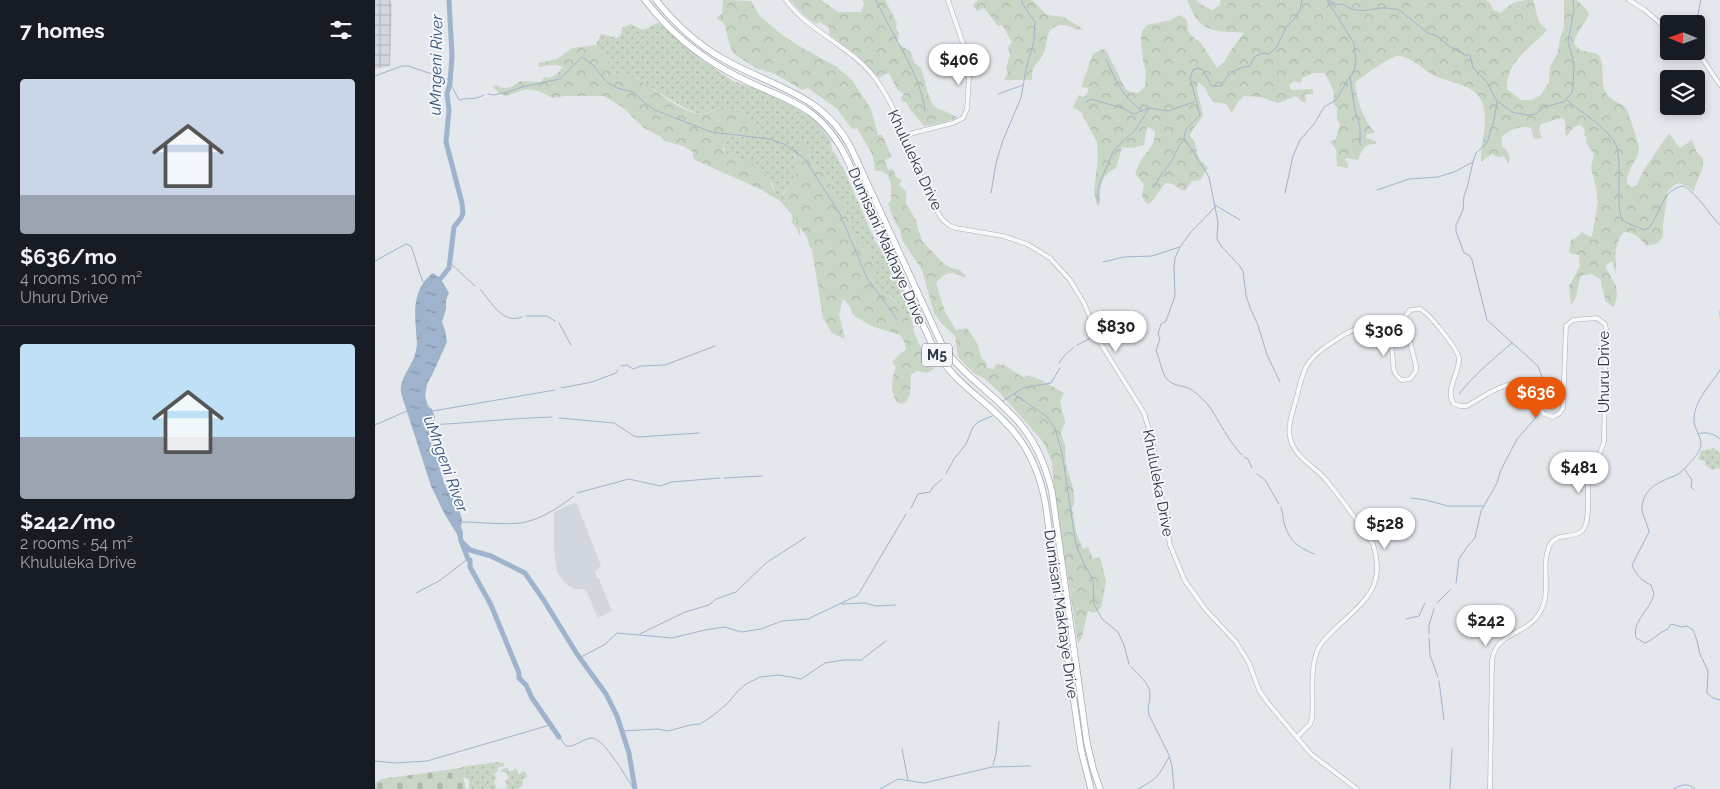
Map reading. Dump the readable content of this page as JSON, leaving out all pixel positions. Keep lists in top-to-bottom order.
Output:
{
  "streets": {
    "main road": ["Dumisani Makhaye Drive", "M5"],
    "street": ["Khululeka Drive", "Uhuru Drive"]
  },
  "crossings": [
    ["Khululeka Drive", "Uhuru Drive"]
  ],
  "water": ["uMngeni River"],
  "north": "left",
  "page": {
    "heading": "7 homes",
    "price": [
      "$406",
      "$830",
      "$306",
      "$636",
      "$481",
      "$528",
      "$242"
    ],
    "list": [
      {
        "name": "$636/mo",
        "note": "4 rooms · 100 m² · Uhuru Drive"
      },
      {
        "name": "$242/mo",
        "note": "2 rooms · 54 m² · Khululeka Drive"
      }
    ]
  }
}
